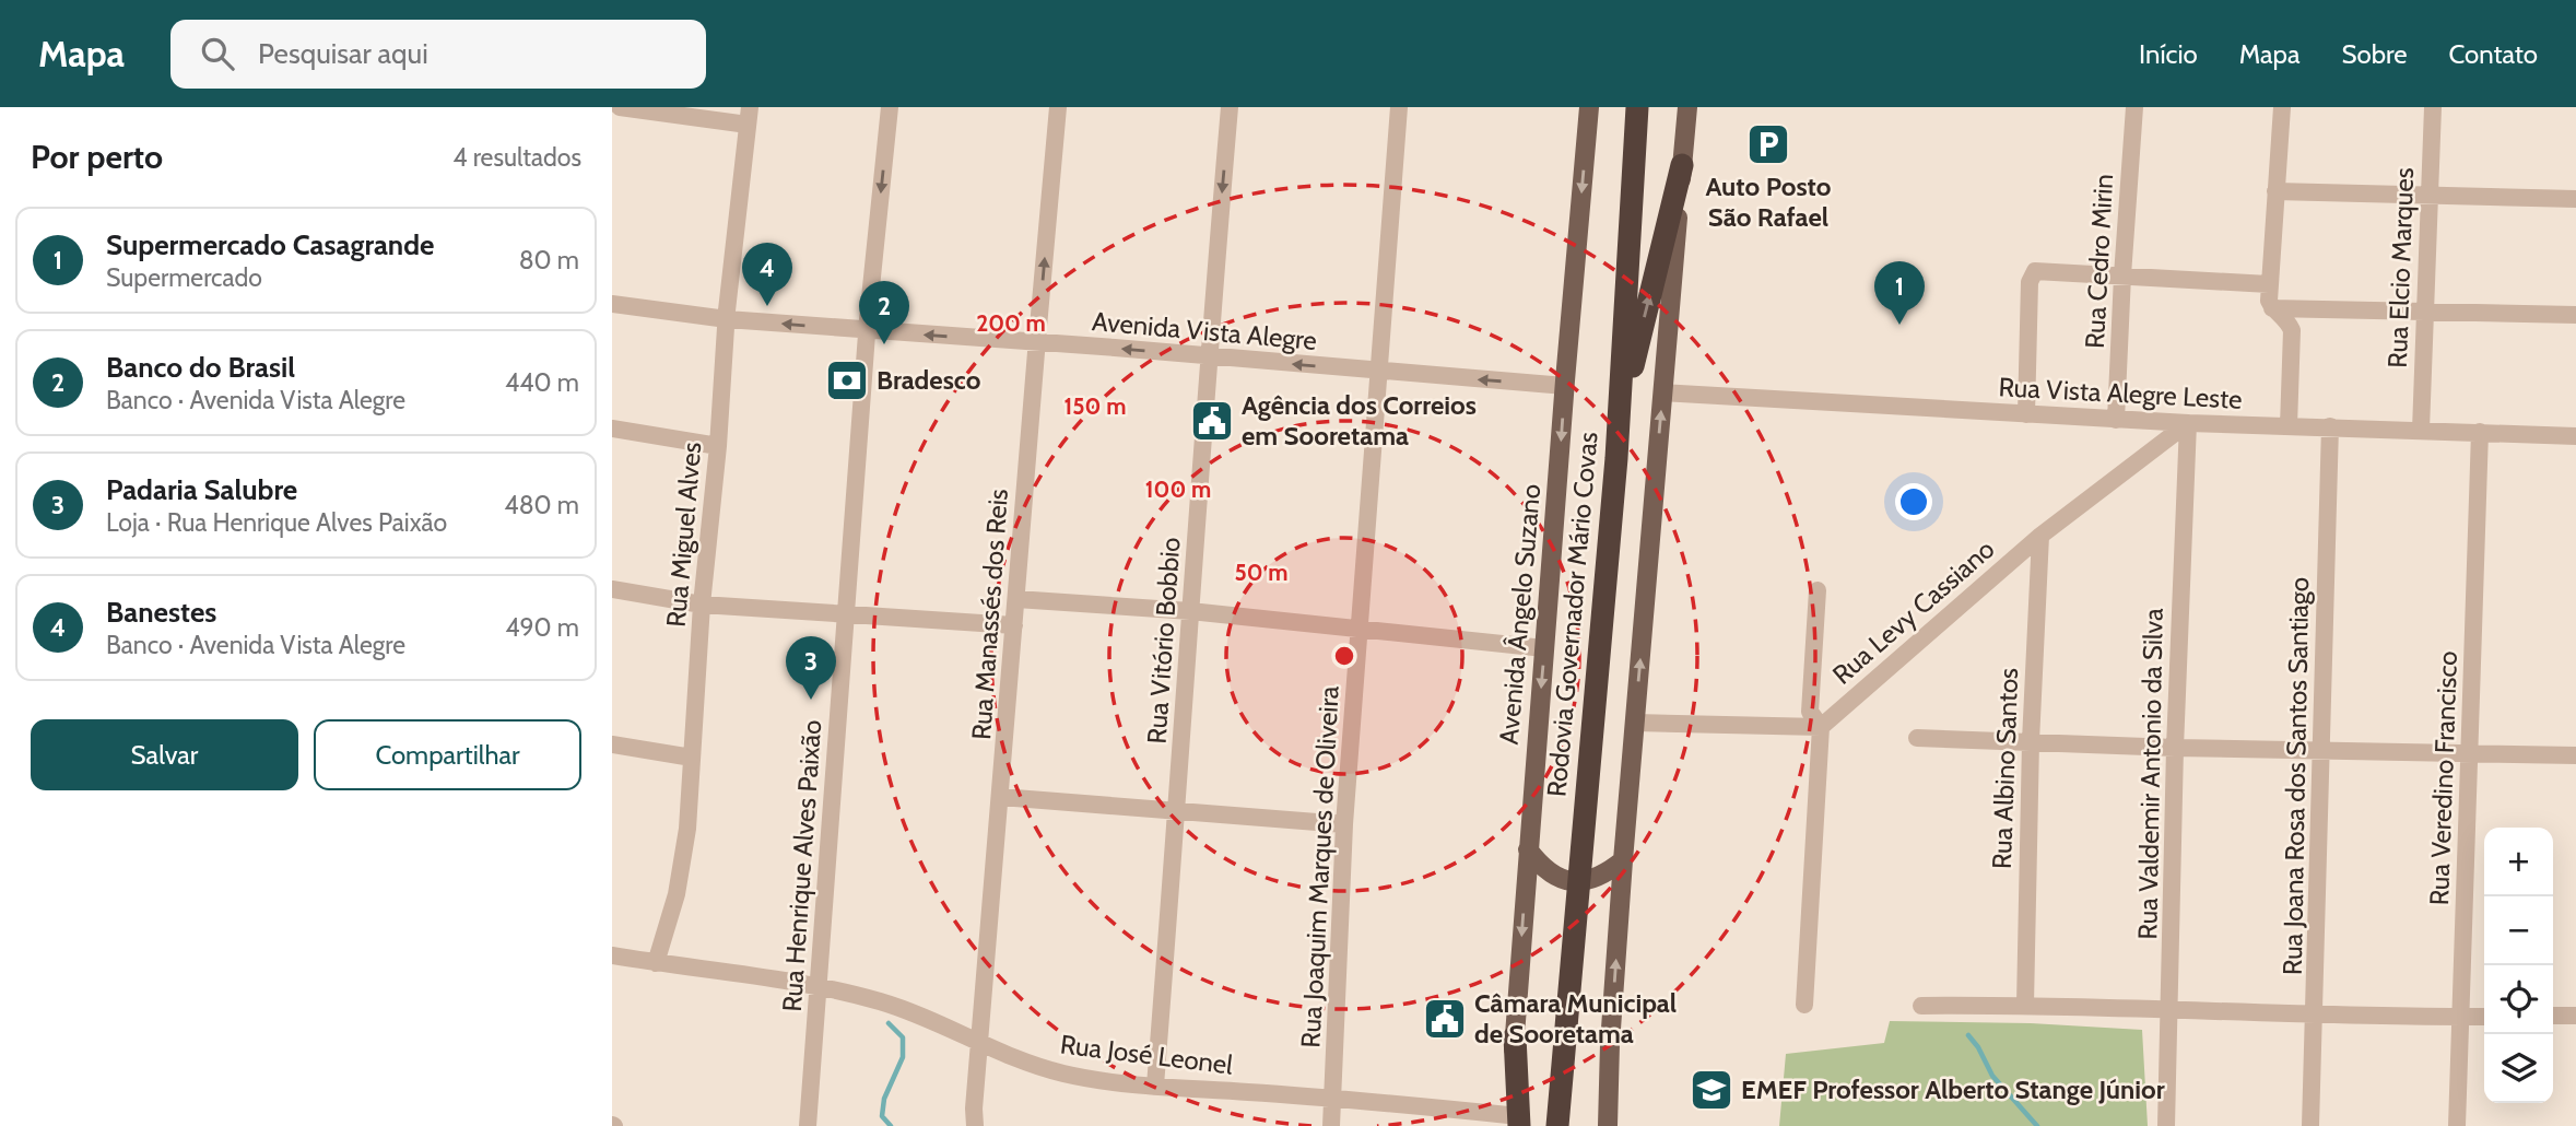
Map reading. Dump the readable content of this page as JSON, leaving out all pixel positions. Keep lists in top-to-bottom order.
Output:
{
  "streets": {
    "highway": ["Rodovia Governador Mário Covas"],
    "main road": ["Avenida Ângelo Suzano"],
    "street": [
      "Rua Cedro Mirin",
      "Rua Elcio Marques",
      "Avenida Vista Alegre",
      "Rua Vista Alegre Leste",
      "Rua Miguel Alves",
      "Rua Levy Cassiano",
      "Rua Manassés dos Reis",
      "Rua Vitório Bobbio",
      "Rua Albino Santos",
      "Rua Valdemir Antonio da Silva",
      "Rua Joana Rosa dos Santos Santiago",
      "Rua Veredino Francisco",
      "Rua Henrique Alves Paixão",
      "Rua Joaquim Marques de Oliveira",
      "Rua José Leonel"
    ]
  },
  "crossings": [
    ["Rua Cedro Mirin", "Rua Vista Alegre Leste"],
    ["Rua Elcio Marques", "Rua Vista Alegre Leste"],
    ["Avenida Vista Alegre", "Rua Miguel Alves"],
    ["Avenida Vista Alegre", "Rua Manassés dos Reis"],
    ["Avenida Vista Alegre", "Avenida Ângelo Suzano"],
    ["Avenida Vista Alegre", "Rua Vitório Bobbio"],
    ["Avenida Vista Alegre", "Rua Henrique Alves Paixão"],
    ["Avenida Vista Alegre", "Rua Joaquim Marques de Oliveira"],
    ["Rua Vista Alegre Leste", "Rua Levy Cassiano"],
    ["Rua Vista Alegre Leste", "Rua Valdemir Antonio da Silva"],
    ["Rua Vista Alegre Leste", "Rua Joana Rosa dos Santos Santiago"],
    ["Rua Vista Alegre Leste", "Rua Veredino Francisco"],
    ["Rua Miguel Alves", "Rua José Leonel"],
    ["Rua Levy Cassiano", "Rua Albino Santos"],
    ["Rua Levy Cassiano", "Rua Valdemir Antonio da Silva"],
    ["Rua Manassés dos Reis", "Rua José Leonel"],
    ["Rua Vitório Bobbio", "Rua José Leonel"],
    ["Rua Henrique Alves Paixão", "Rua José Leonel"],
    ["Rua Joaquim Marques de Oliveira", "Rua José Leonel"]
  ],
  "one_way": ["Avenida Vista Alegre"],
  "places": {
    "parking": ["Auto Posto São Rafael"],
    "bank": ["Bradesco"],
    "public building": ["Agência dos Correios em Sooretama", "Câmara Municipal de Sooretama"],
    "school or university": ["EMEF Professor Alberto Stange Júnior"]
  },
  "page": {
    "header": "Mapa",
    "search": "Pesquisar aqui",
    "nav": [
      "Início",
      "Mapa",
      "Sobre",
      "Contato"
    ],
    "heading": ["Por perto", "4 resultados"],
    "list": [
      {
        "mark": "1",
        "name": "Supermercado Casagrande",
        "note": "Supermercado",
        "value": "80 m"
      },
      {
        "mark": "2",
        "name": "Banco do Brasil",
        "note": "Banco · Avenida Vista Alegre",
        "value": "440 m"
      },
      {
        "mark": "3",
        "name": "Padaria Salubre",
        "note": "Loja · Rua Henrique Alves Paixão",
        "value": "480 m"
      },
      {
        "mark": "4",
        "name": "Banestes",
        "note": "Banco · Avenida Vista Alegre",
        "value": "490 m"
      }
    ],
    "pins": [
      "4",
      "1",
      "2",
      "3"
    ],
    "buttons": ["Salvar", "Compartilhar"],
    "map_buttons": ["+", "−"]
  },
  "rings": [
    "200 m",
    "150 m",
    "100 m",
    "50 m"
  ]
}
